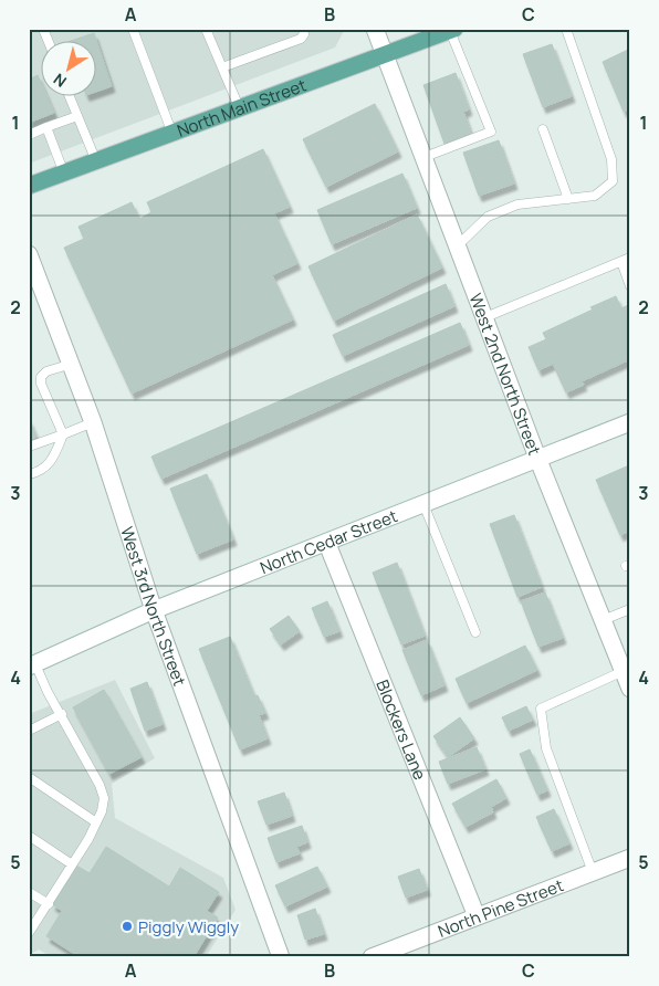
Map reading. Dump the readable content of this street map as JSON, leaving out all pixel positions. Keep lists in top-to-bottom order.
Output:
{
  "streets": {
    "main road": ["North Main Street"],
    "street": [
      "West 2nd North Street",
      "North Cedar Street",
      "West 3rd North Street",
      "Blockers Lane",
      "North Pine Street"
    ]
  },
  "crossings": [
    ["North Main Street", "West 2nd North Street"],
    ["West 2nd North Street", "North Cedar Street"],
    ["North Cedar Street", "West 3rd North Street"],
    ["North Cedar Street", "Blockers Lane"],
    ["Blockers Lane", "North Pine Street"]
  ],
  "places": ["Piggly Wiggly"],
  "north": "bottom left",
  "grid": {
    "columns": ["A", "B", "C"],
    "rows": [
      "1",
      "2",
      "3",
      "4",
      "5"
    ]
  }
}
